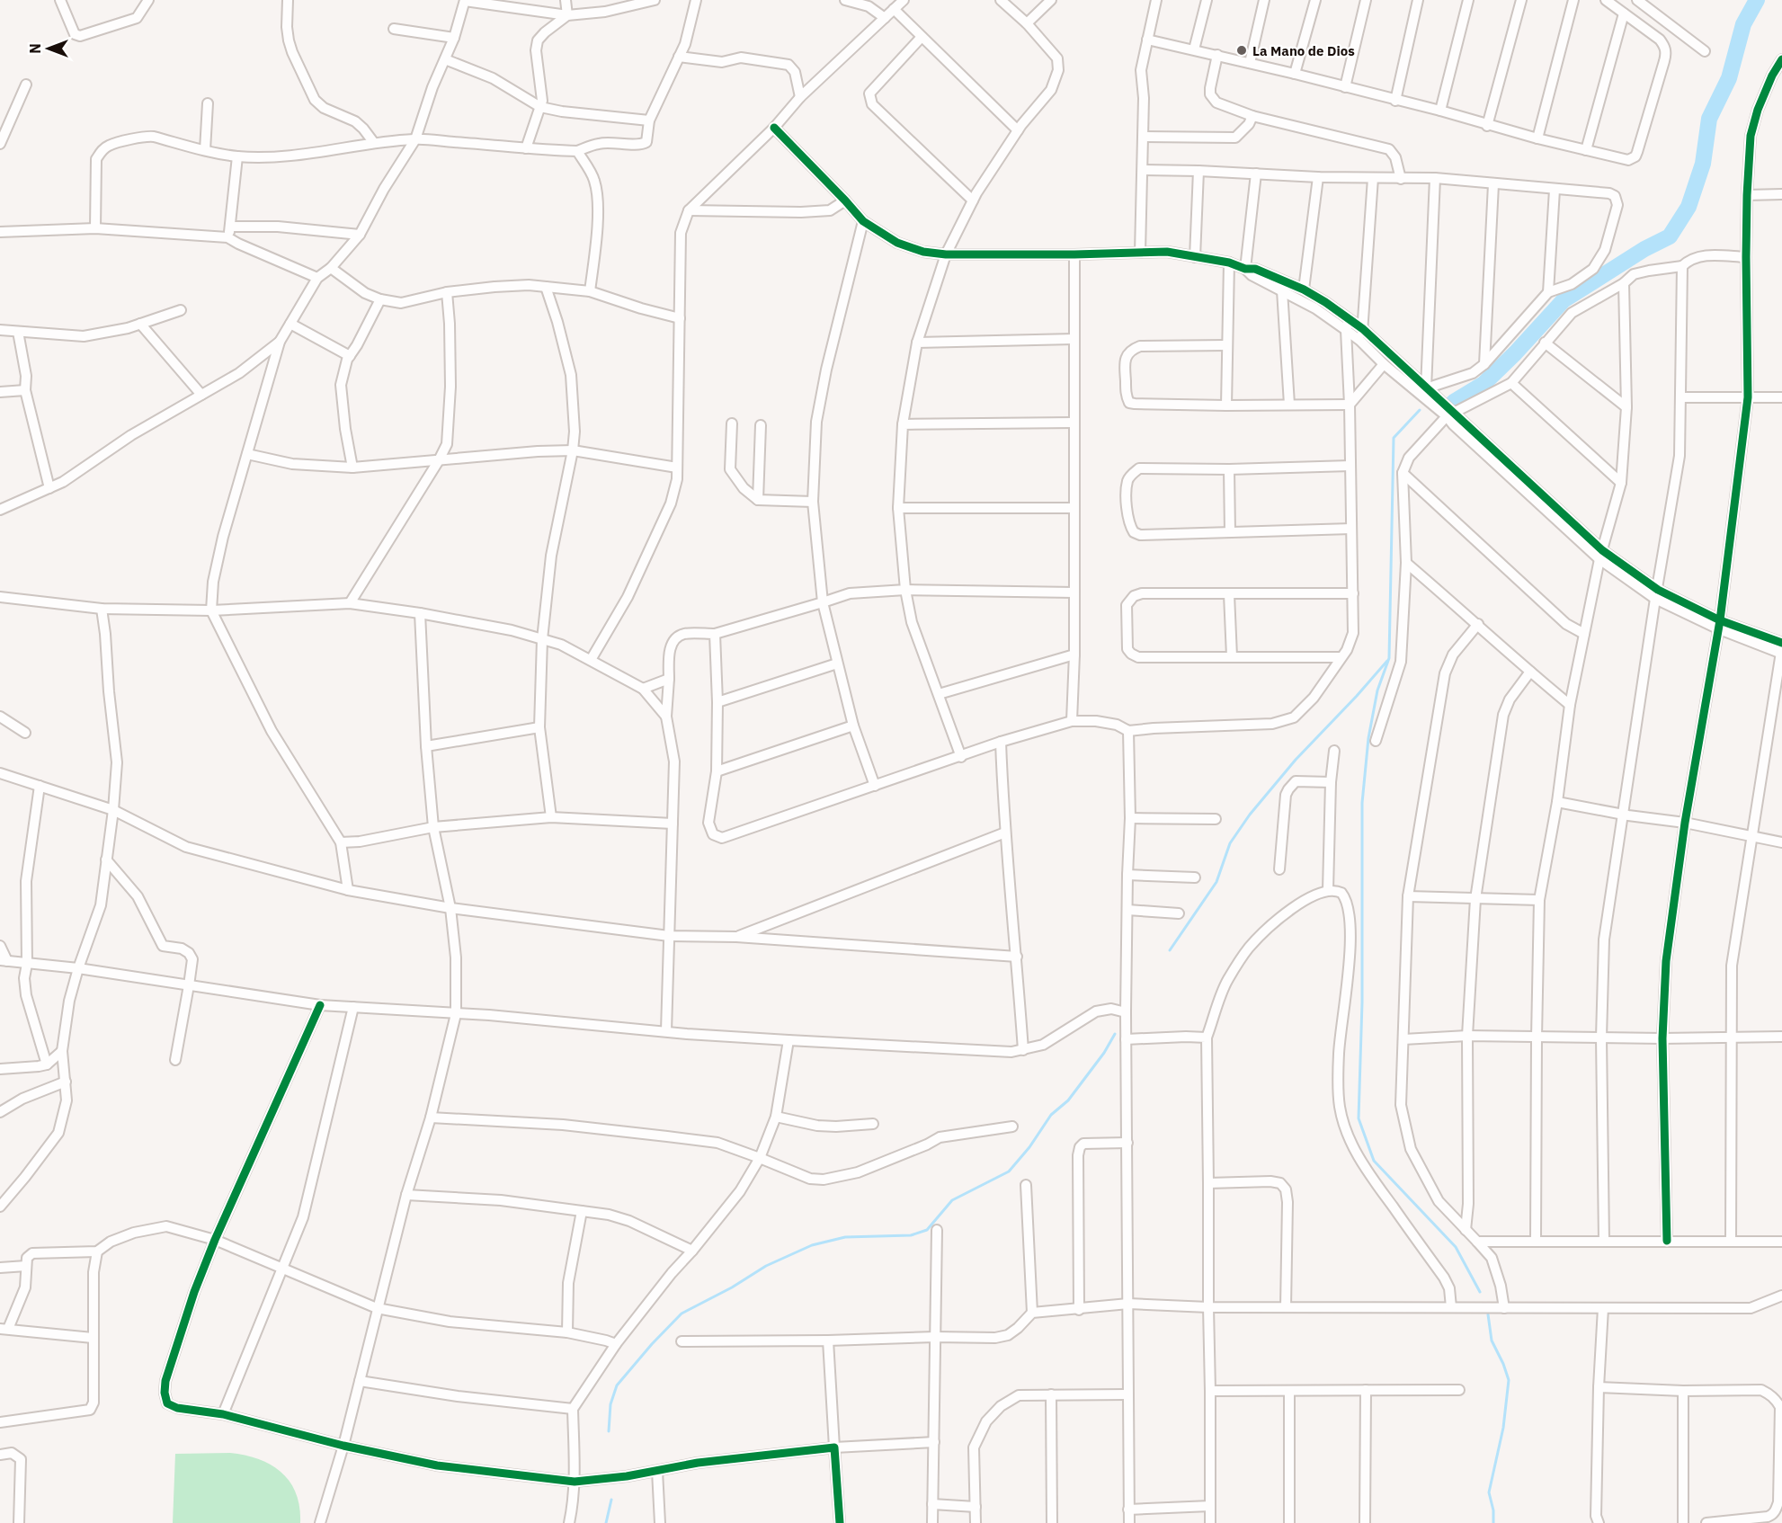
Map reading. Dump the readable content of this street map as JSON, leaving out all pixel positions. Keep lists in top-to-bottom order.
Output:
{
  "places": ["La Mano de Dios"],
  "north": "left"
}
